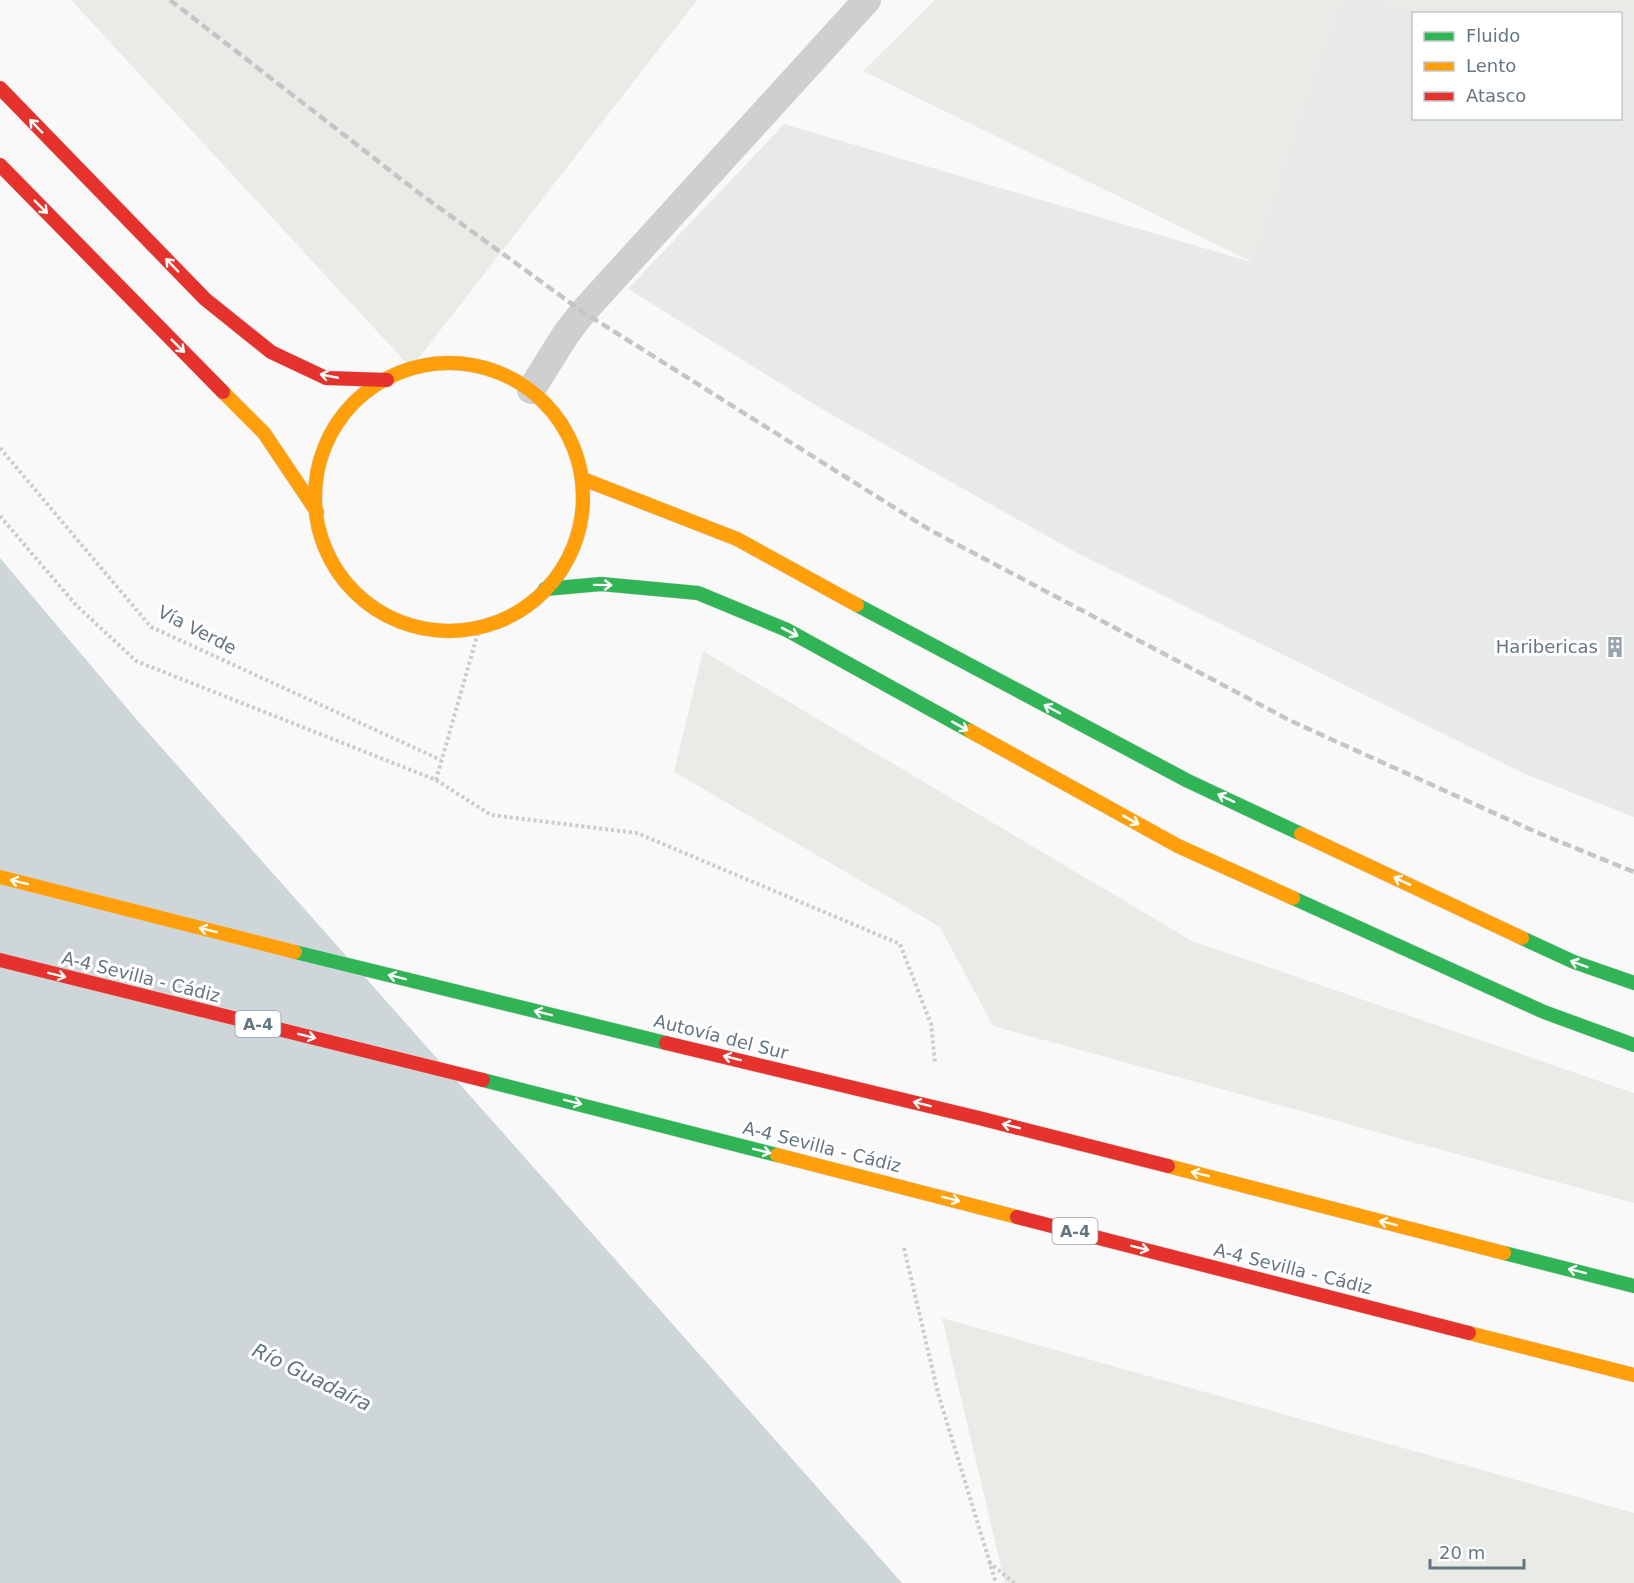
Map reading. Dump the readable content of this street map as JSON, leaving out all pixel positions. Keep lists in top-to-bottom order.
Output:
{
  "streets": {
    "main road": ["A-4 Sevilla - Cádiz", "A-4", "Autovía del Sur"],
    "path": ["Vía Verde"]
  },
  "one_way": ["A-4 Sevilla - Cádiz", "Autovía del Sur"],
  "water": ["Río Guadaíra"],
  "places": {
    "building": ["Haribericas"]
  },
  "legend": ["Fluido", "Lento", "Atasco"],
  "scale_bar": "20 m"
}
